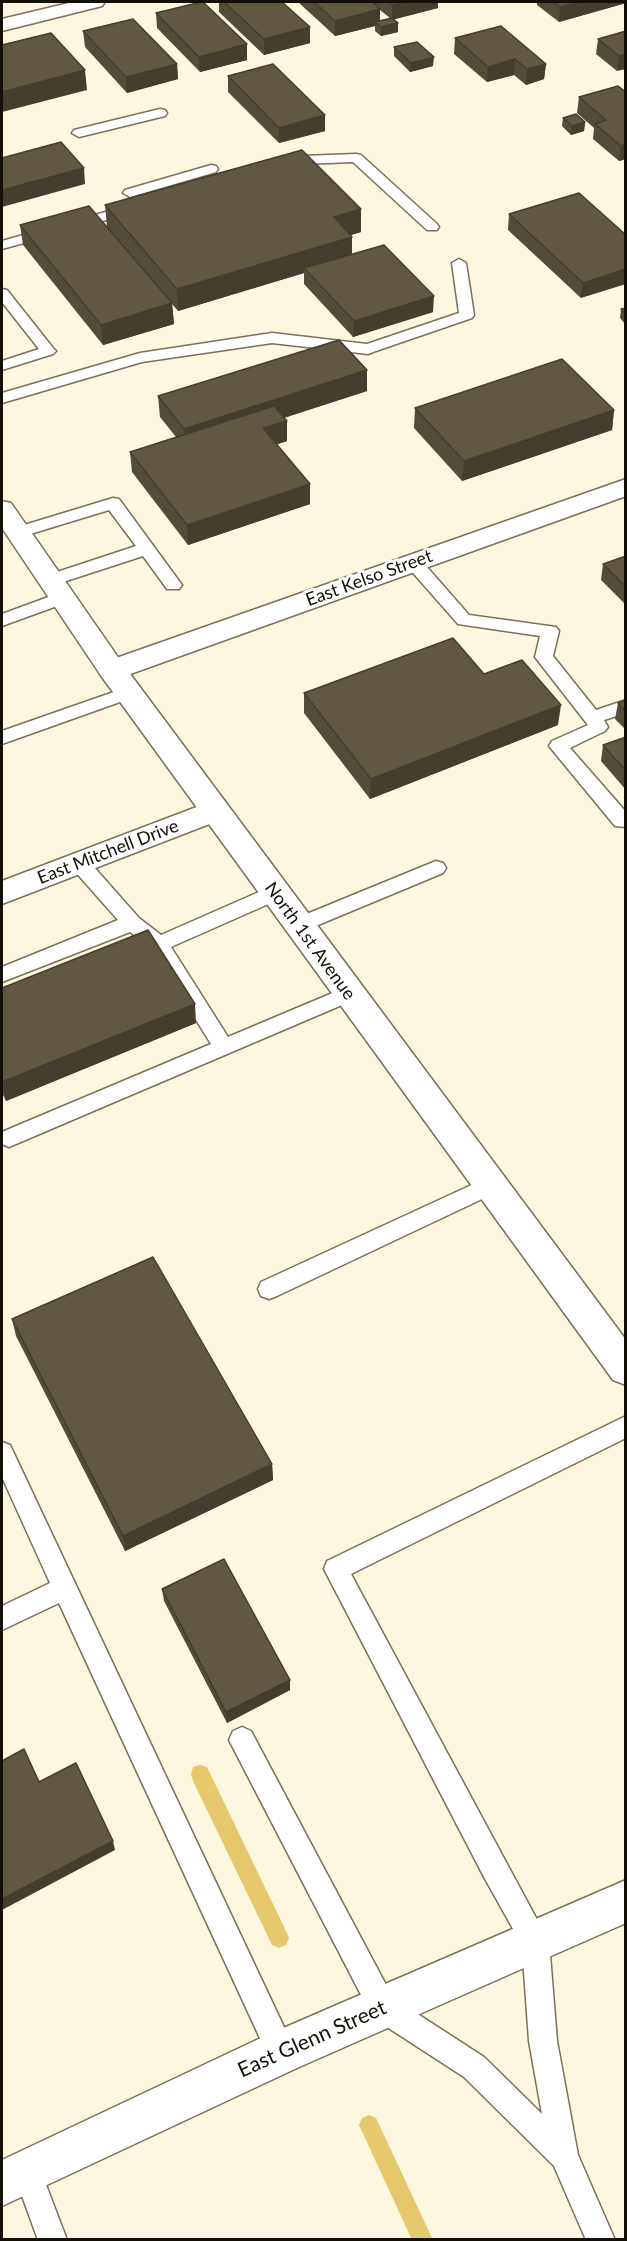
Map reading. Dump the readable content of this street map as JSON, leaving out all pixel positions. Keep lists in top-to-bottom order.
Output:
{
  "streets": {
    "street": [
      "East Kelso Street",
      "East Mitchell Drive",
      "North 1st Avenue",
      "East Glenn Street"
    ]
  },
  "crossings": [
    ["East Kelso Street", "North 1st Avenue"],
    ["East Mitchell Drive", "North 1st Avenue"]
  ]
}
